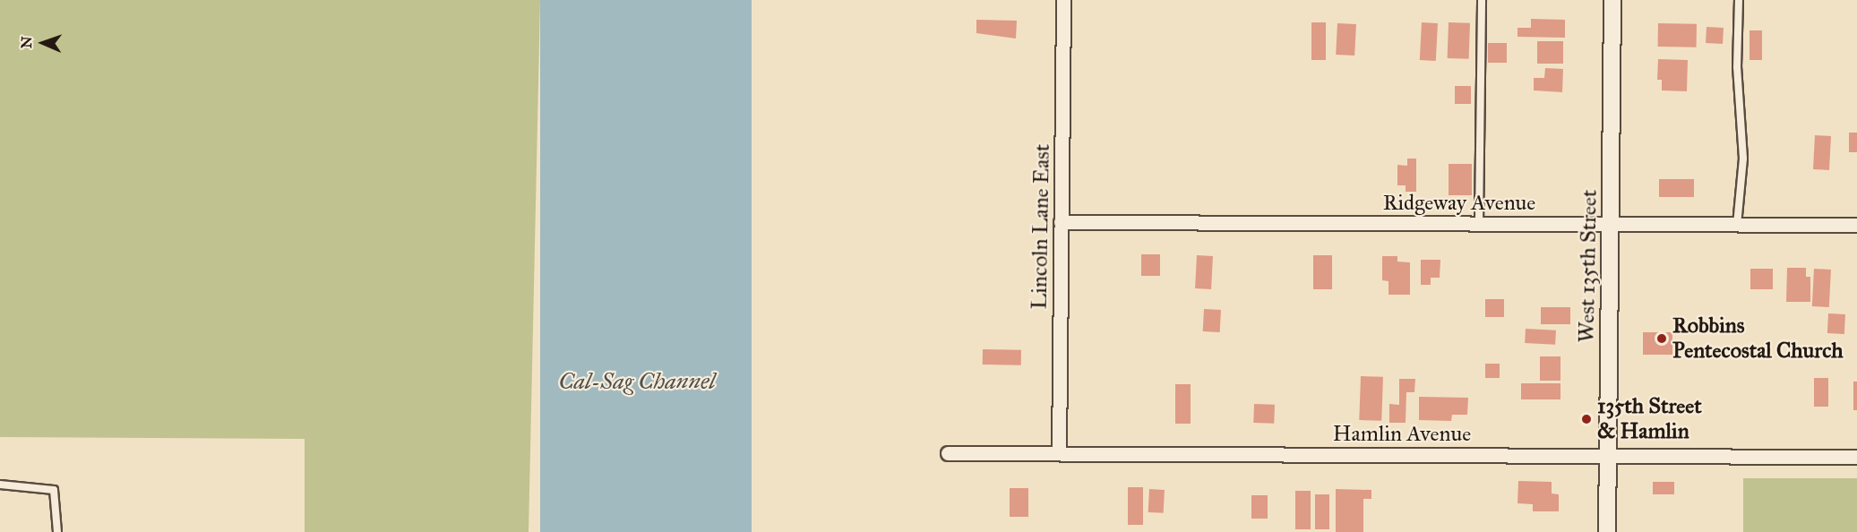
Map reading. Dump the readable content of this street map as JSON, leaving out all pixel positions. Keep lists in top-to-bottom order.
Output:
{
  "streets": {
    "street": [
      "Ridgeway Avenue",
      "Lincoln Lane East",
      "West 135th Street",
      "Hamlin Avenue"
    ]
  },
  "crossings": [
    ["Ridgeway Avenue", "Lincoln Lane East"],
    ["Ridgeway Avenue", "West 135th Street"],
    ["Lincoln Lane East", "Hamlin Avenue"],
    ["West 135th Street", "Hamlin Avenue"]
  ],
  "water": ["Cal-Sag Channel"],
  "places": ["Robbins Pentecostal Church", "135th Street & Hamlin"],
  "north": "left"
}
